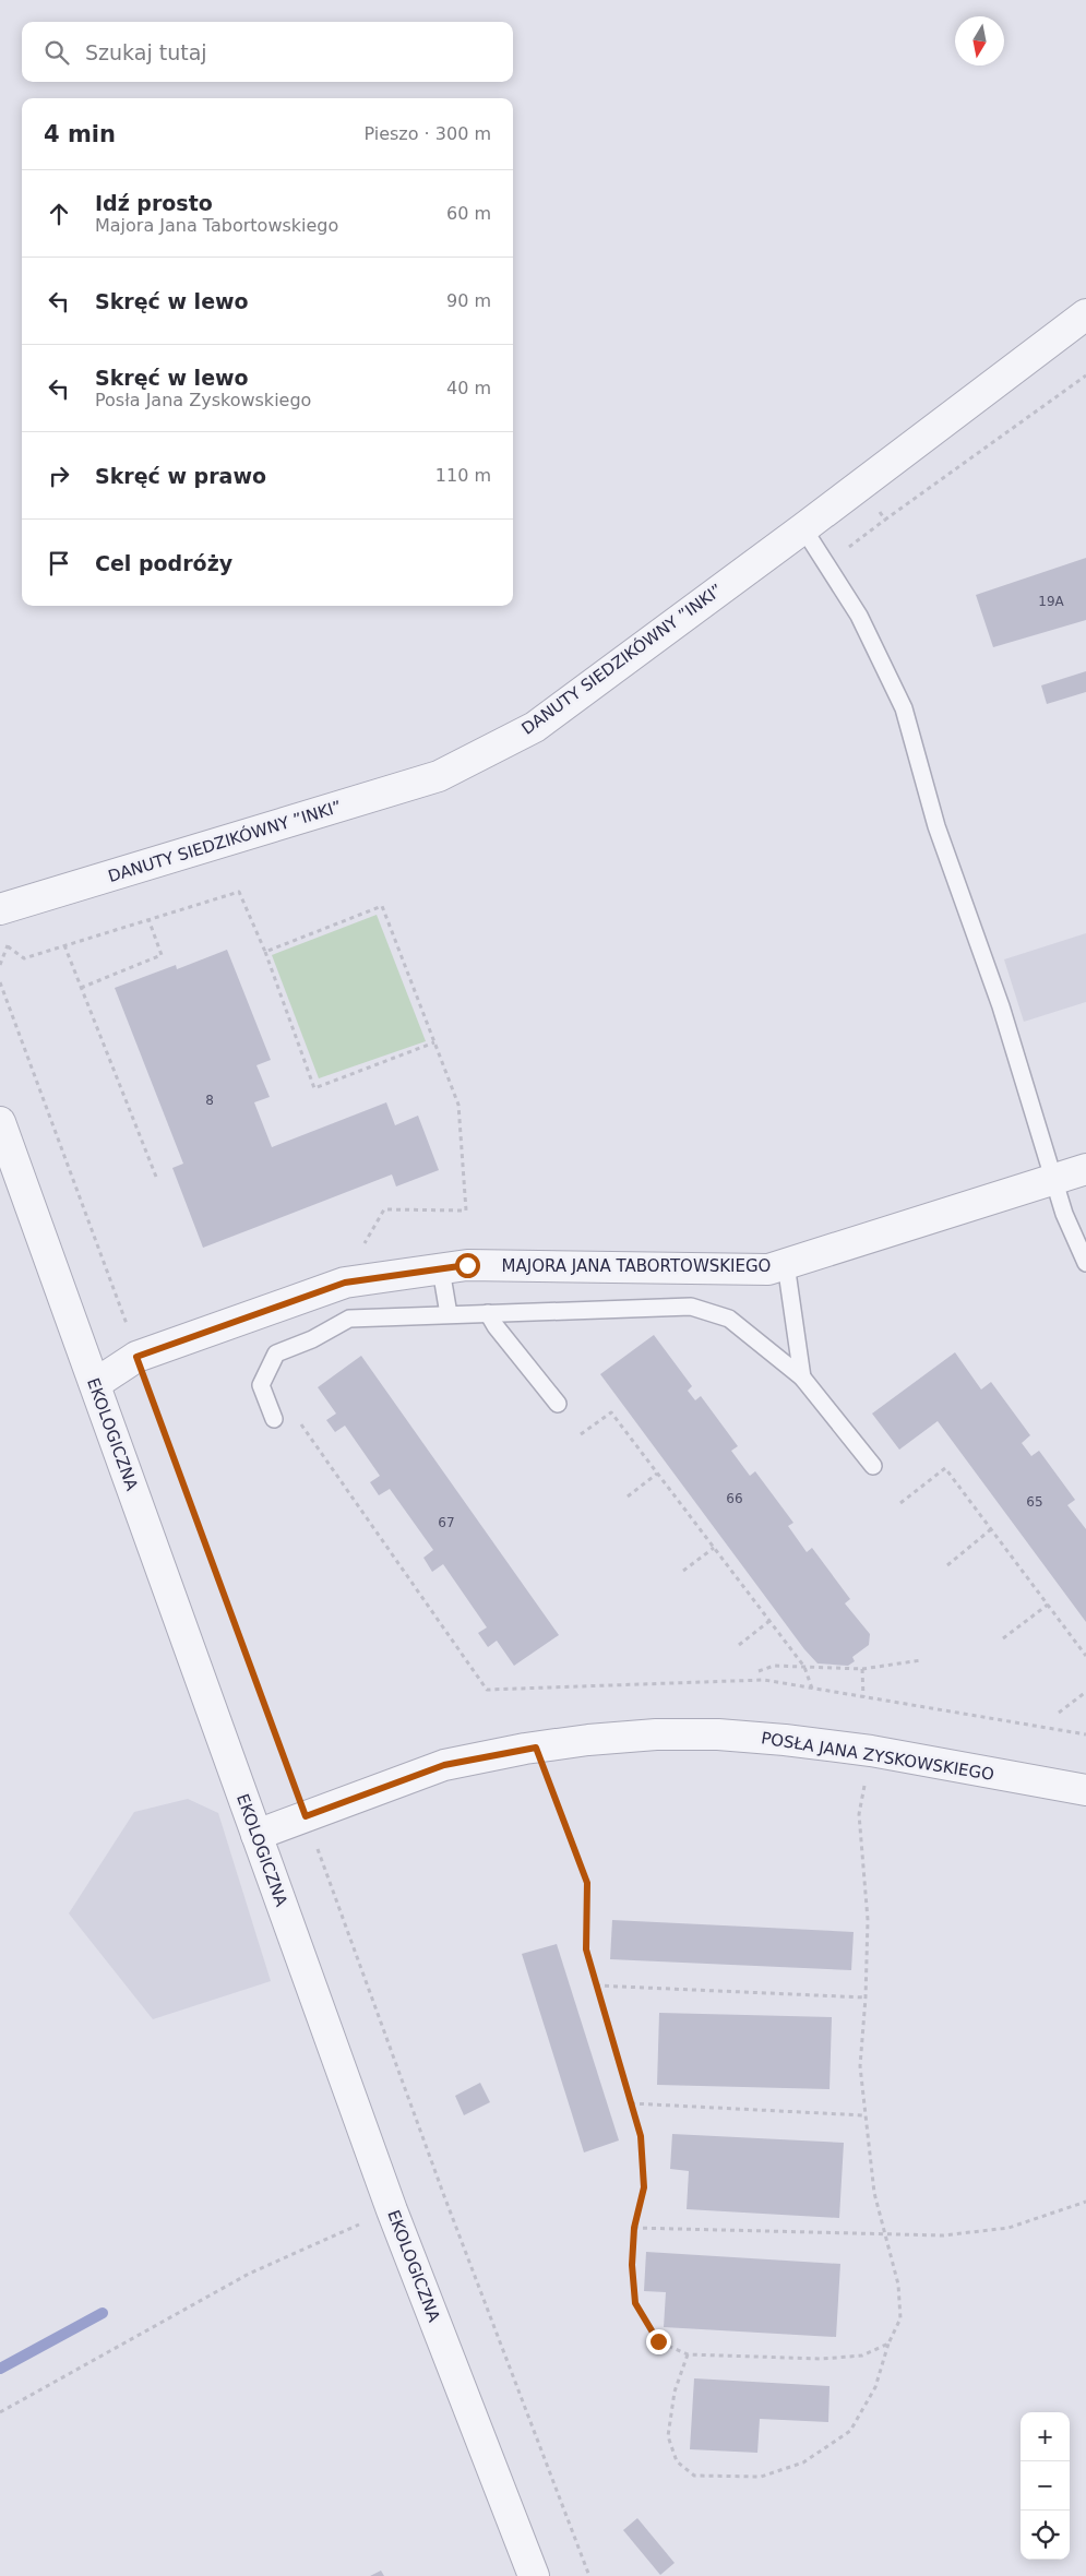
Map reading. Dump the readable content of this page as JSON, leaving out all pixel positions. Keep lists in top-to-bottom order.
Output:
{
  "streets": {
    "street": [
      "DANUTY SIEDZIKÓWNY ”INKI”",
      "MAJORA JANA TABORTOWSKIEGO",
      "EKOLOGICZNA",
      "POSŁA JANA ZYSKOWSKIEGO"
    ]
  },
  "crossings": [
    ["MAJORA JANA TABORTOWSKIEGO", "EKOLOGICZNA"],
    ["EKOLOGICZNA", "POSŁA JANA ZYSKOWSKIEGO"]
  ],
  "house_numbers": [
    "19A",
    "8",
    "66",
    "65",
    "67"
  ],
  "north": "bottom",
  "page": {
    "search": "Szukaj tutaj",
    "heading": ["4 min", "Pieszo · 300 m"],
    "list": [
      ["Idź prosto", "Majora Jana Tabortowskiego", "60 m"],
      ["Skręć w lewo", "90 m"],
      ["Skręć w lewo", "Posła Jana Zyskowskiego", "40 m"],
      ["Skręć w prawo", "110 m"],
      "Cel podróży"
    ],
    "map_buttons": ["+", "−"]
  }
}
